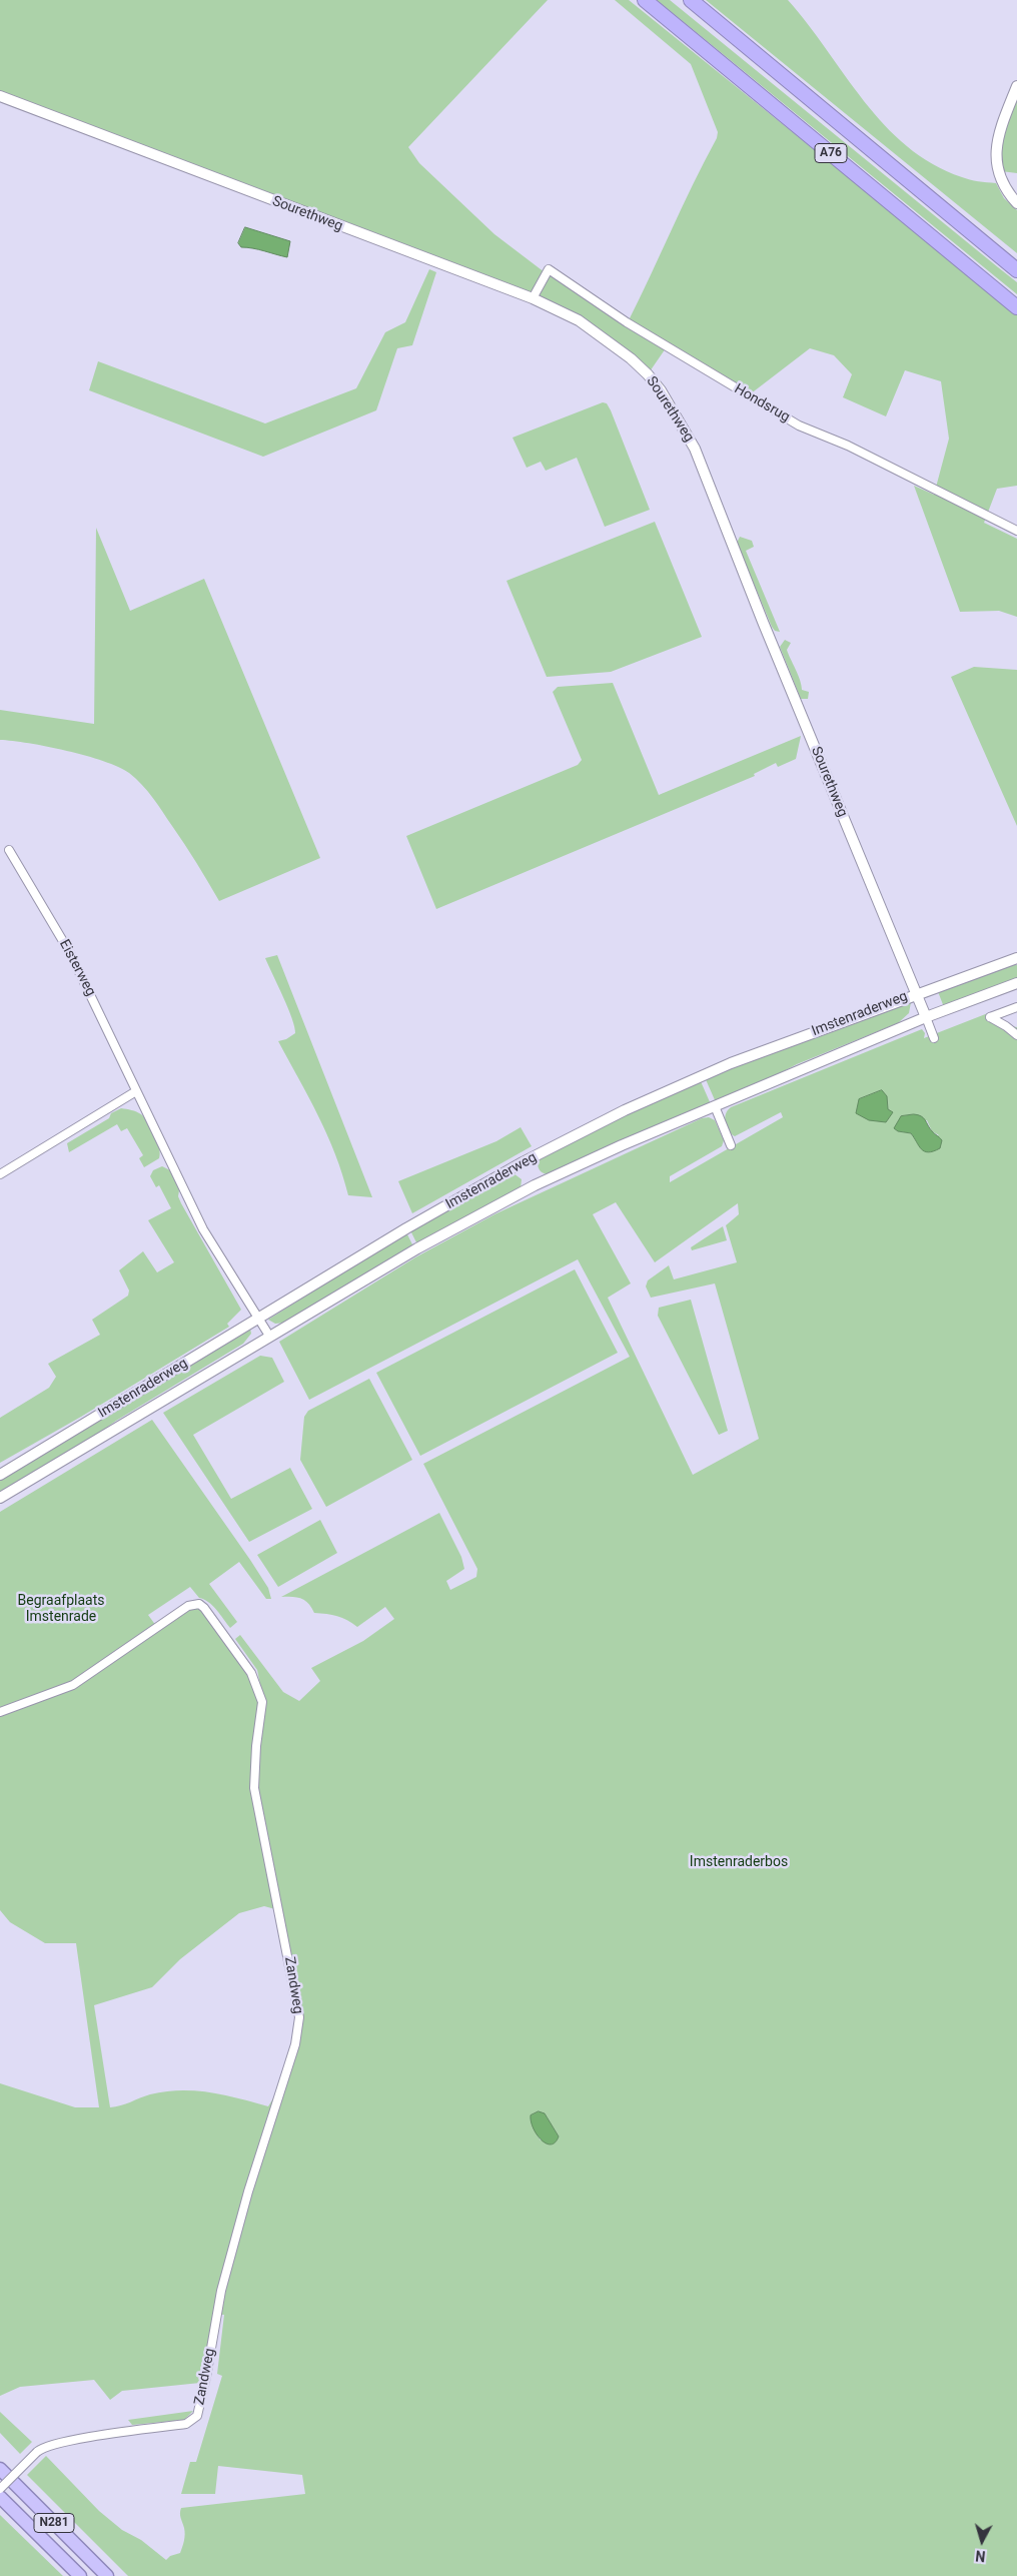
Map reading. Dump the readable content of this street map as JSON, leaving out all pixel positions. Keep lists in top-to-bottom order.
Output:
{
  "streets": {
    "highway": ["A76", "N281"],
    "street": [
      "Sourethweg",
      "Hondsrug",
      "Eisterweg",
      "Imstenraderweg",
      "Zandweg"
    ]
  },
  "crossings": [
    ["Sourethweg", "Hondsrug"],
    ["Sourethweg", "Imstenraderweg"],
    ["Eisterweg", "Imstenraderweg"]
  ],
  "parks": ["Begraafplaats Imstenrade", "Imstenraderbos"],
  "north": "bottom"
}
